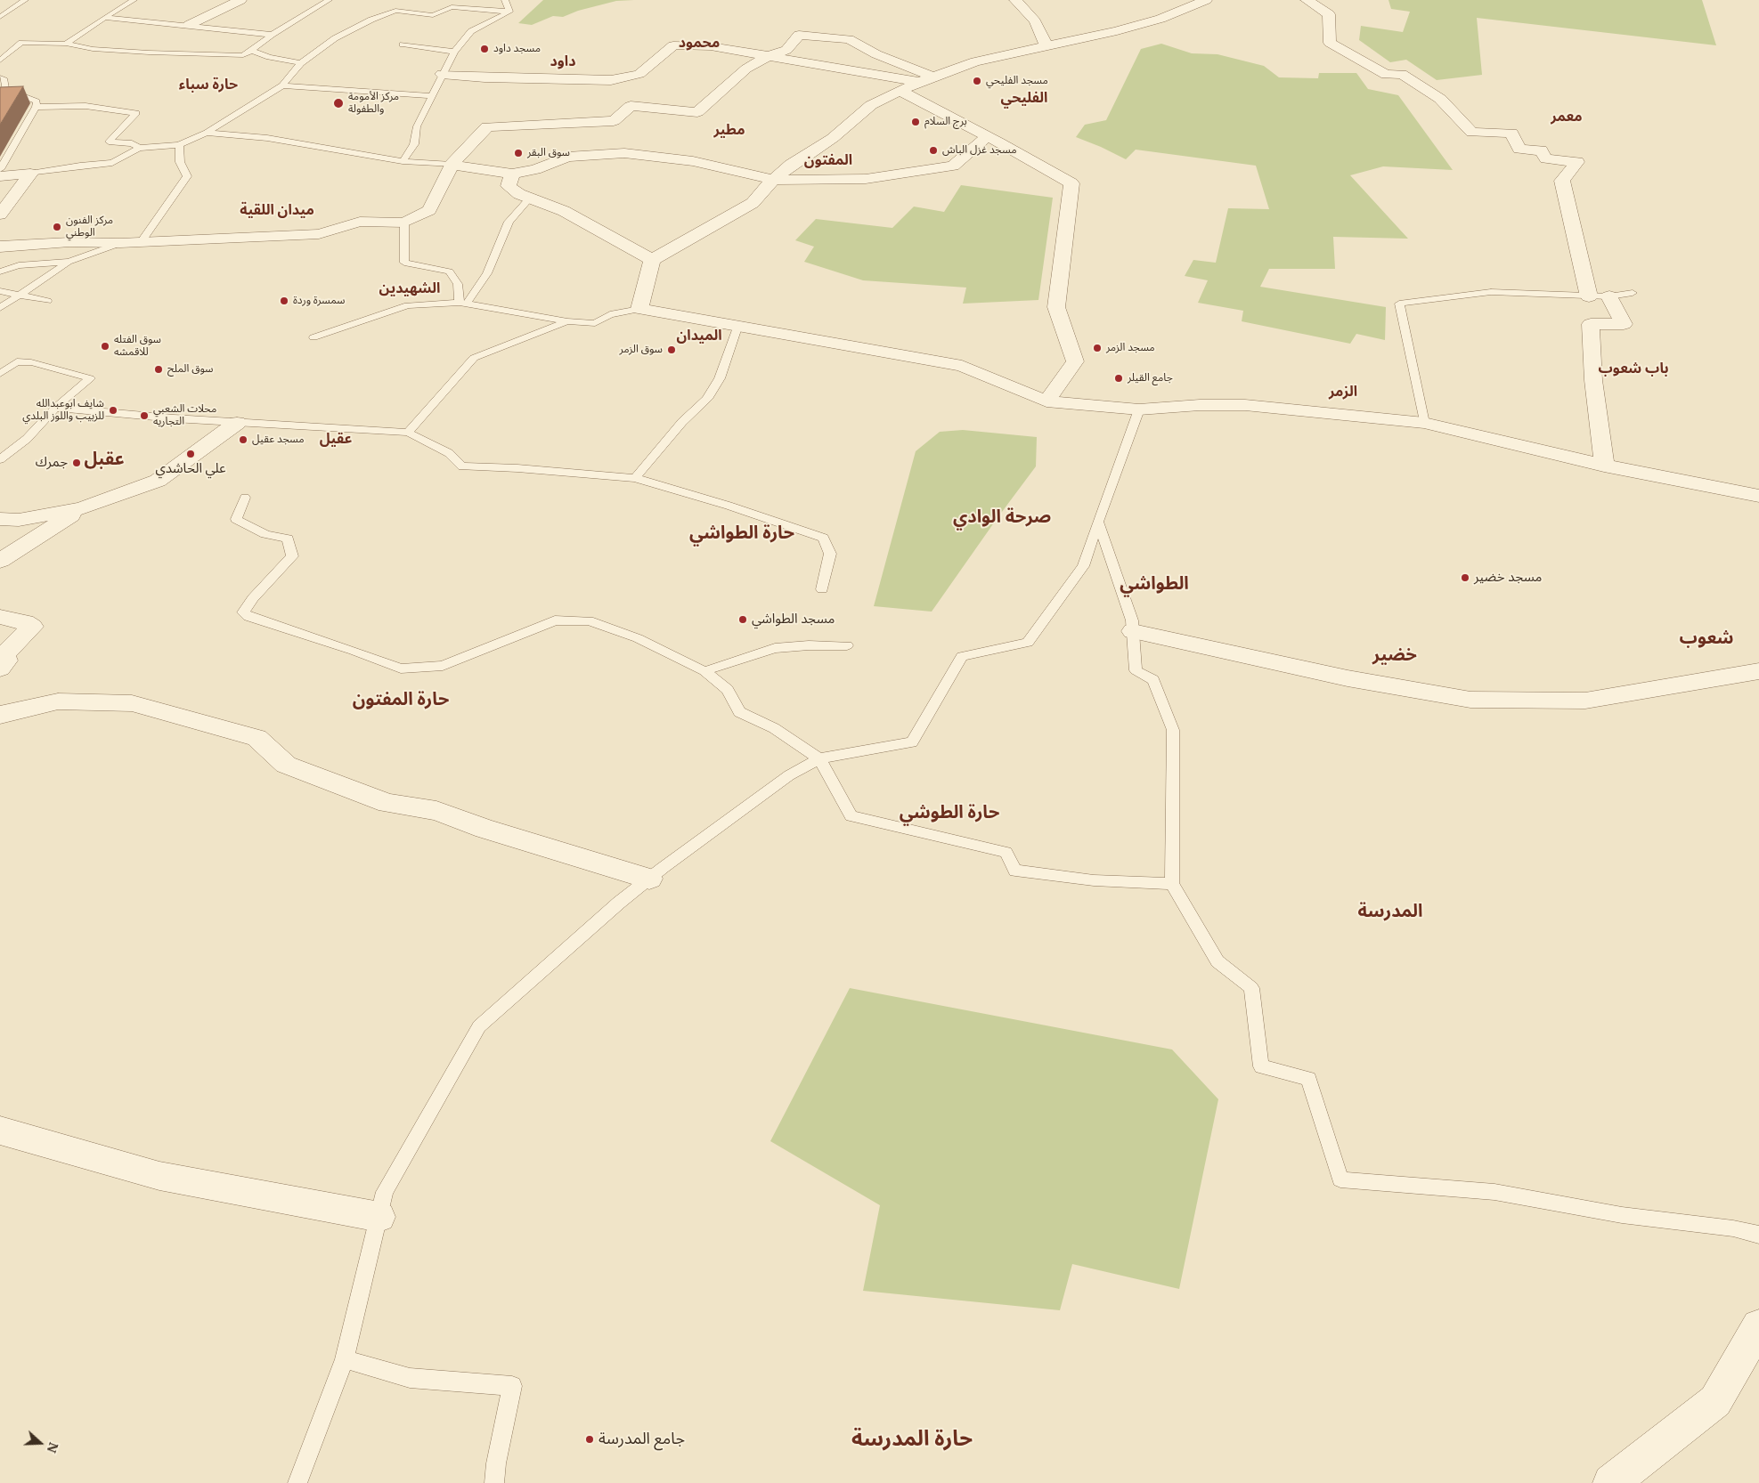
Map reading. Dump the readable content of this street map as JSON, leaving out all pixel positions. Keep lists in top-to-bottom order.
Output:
{
  "districts": [
    "محمود",
    "داود",
    "حارة سباء",
    "الفليحي",
    "معمر",
    "مطير",
    "المفتون",
    "ميدان اللقية",
    "الشهيدين",
    "الميدان",
    "باب شعوب",
    "الزمر",
    "عقيل",
    "عقبل",
    "صرحة الوادي",
    "حارة الطواشي",
    "الطواشي",
    "شعوب",
    "خضير",
    "حارة المفتون",
    "حارة الطوشي",
    "المدرسة",
    "حارة المدرسة"
  ],
  "places": [
    "مسجد داود",
    "مسجد الفليحي",
    "مركز الأمومة والطفولة",
    "برج السلام",
    "مسجد غزل الباش",
    "سوق البقر",
    "مركز الفنون الوطني",
    "سمسرة وردة",
    "سوق الفتله للاقمشه",
    "مسجد الزمر",
    "سوق الزمر",
    "سوق الملح",
    "جامع القيلر",
    "شايف ابوعبدالله للزبيب واللوز البلدي",
    "محلات الشعبي التجاريه",
    "مسجد عقيل",
    "علي الحاشدي",
    "جمرك",
    "مسجد خضير",
    "مسجد الطواشي",
    "جامع المدرسة"
  ],
  "north": "right"
}
